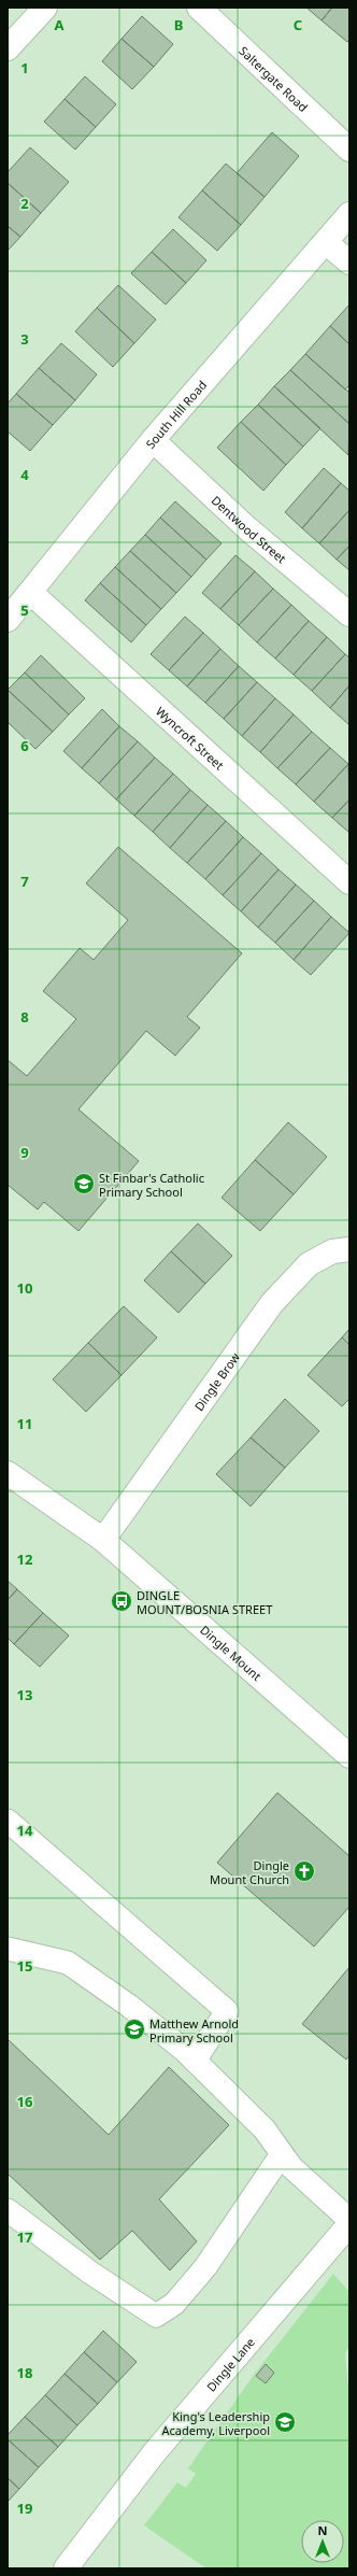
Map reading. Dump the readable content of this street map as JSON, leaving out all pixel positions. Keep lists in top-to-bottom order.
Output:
{
  "streets": {
    "street": [
      "Saltergate Road",
      "South Hill Road",
      "Dentwood Street",
      "Wyncroft Street",
      "Dingle Brow",
      "Dingle Mount",
      "Dingle Lane"
    ]
  },
  "crossings": [
    ["South Hill Road", "Dentwood Street"],
    ["South Hill Road", "Wyncroft Street"],
    ["Dingle Brow", "Dingle Mount"]
  ],
  "places": {
    "school or university": ["St Finbar's Catholic Primary School", "Matthew Arnold Primary School", "King's Leadership Academy, Liverpool"],
    "bus stop": ["DINGLE MOUNT/BOSNIA STREET"],
    "church": ["Dingle Mount Church"]
  },
  "north": "top",
  "grid": {
    "columns": ["A", "B", "C"],
    "rows": [
      "1",
      "2",
      "3",
      "4",
      "5",
      "6",
      "7",
      "8",
      "9",
      "10",
      "11",
      "12",
      "13",
      "14",
      "15",
      "16",
      "17",
      "18",
      "19"
    ]
  }
}
